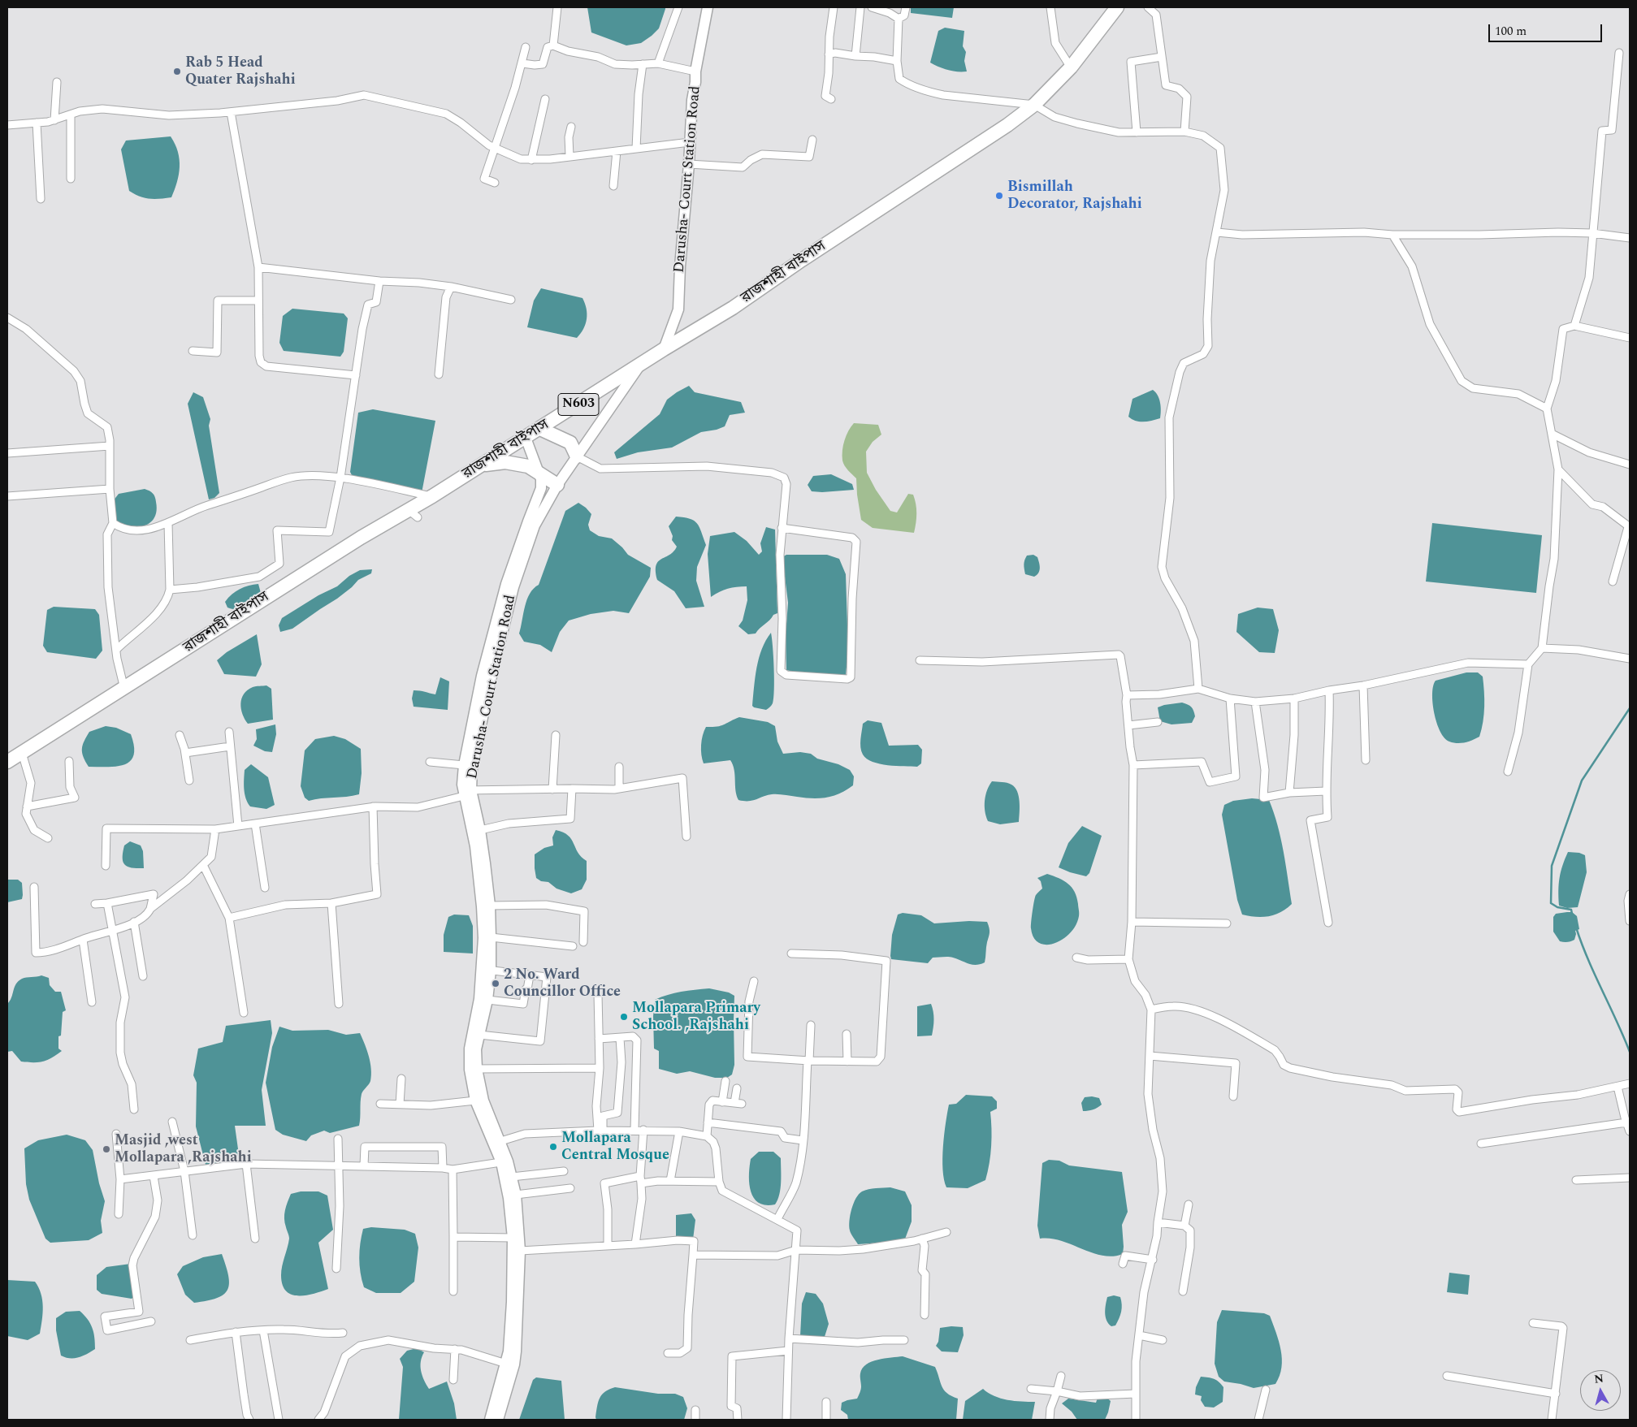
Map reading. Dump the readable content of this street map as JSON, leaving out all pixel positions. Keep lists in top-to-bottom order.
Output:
{
  "streets": {
    "highway": ["রাজশাহী বাইপাস", "N603"],
    "street": ["Darusha- Court Station Road"]
  },
  "crossings": [
    ["Darusha- Court Station Road", "রাজশাহী বাইপাস"]
  ],
  "places": [
    "Rab 5 Head Quater Rajshahi",
    "Bismillah Decorator, Rajshahi",
    "2 No. Ward Councillor Office",
    "Mollapara Primary School. ,Rajshahi",
    "Mollapara Central Mosque",
    "Masjid ,west Mollapara ,Rajshahi"
  ],
  "scale_bar": "100 m",
  "north": "top"
}
